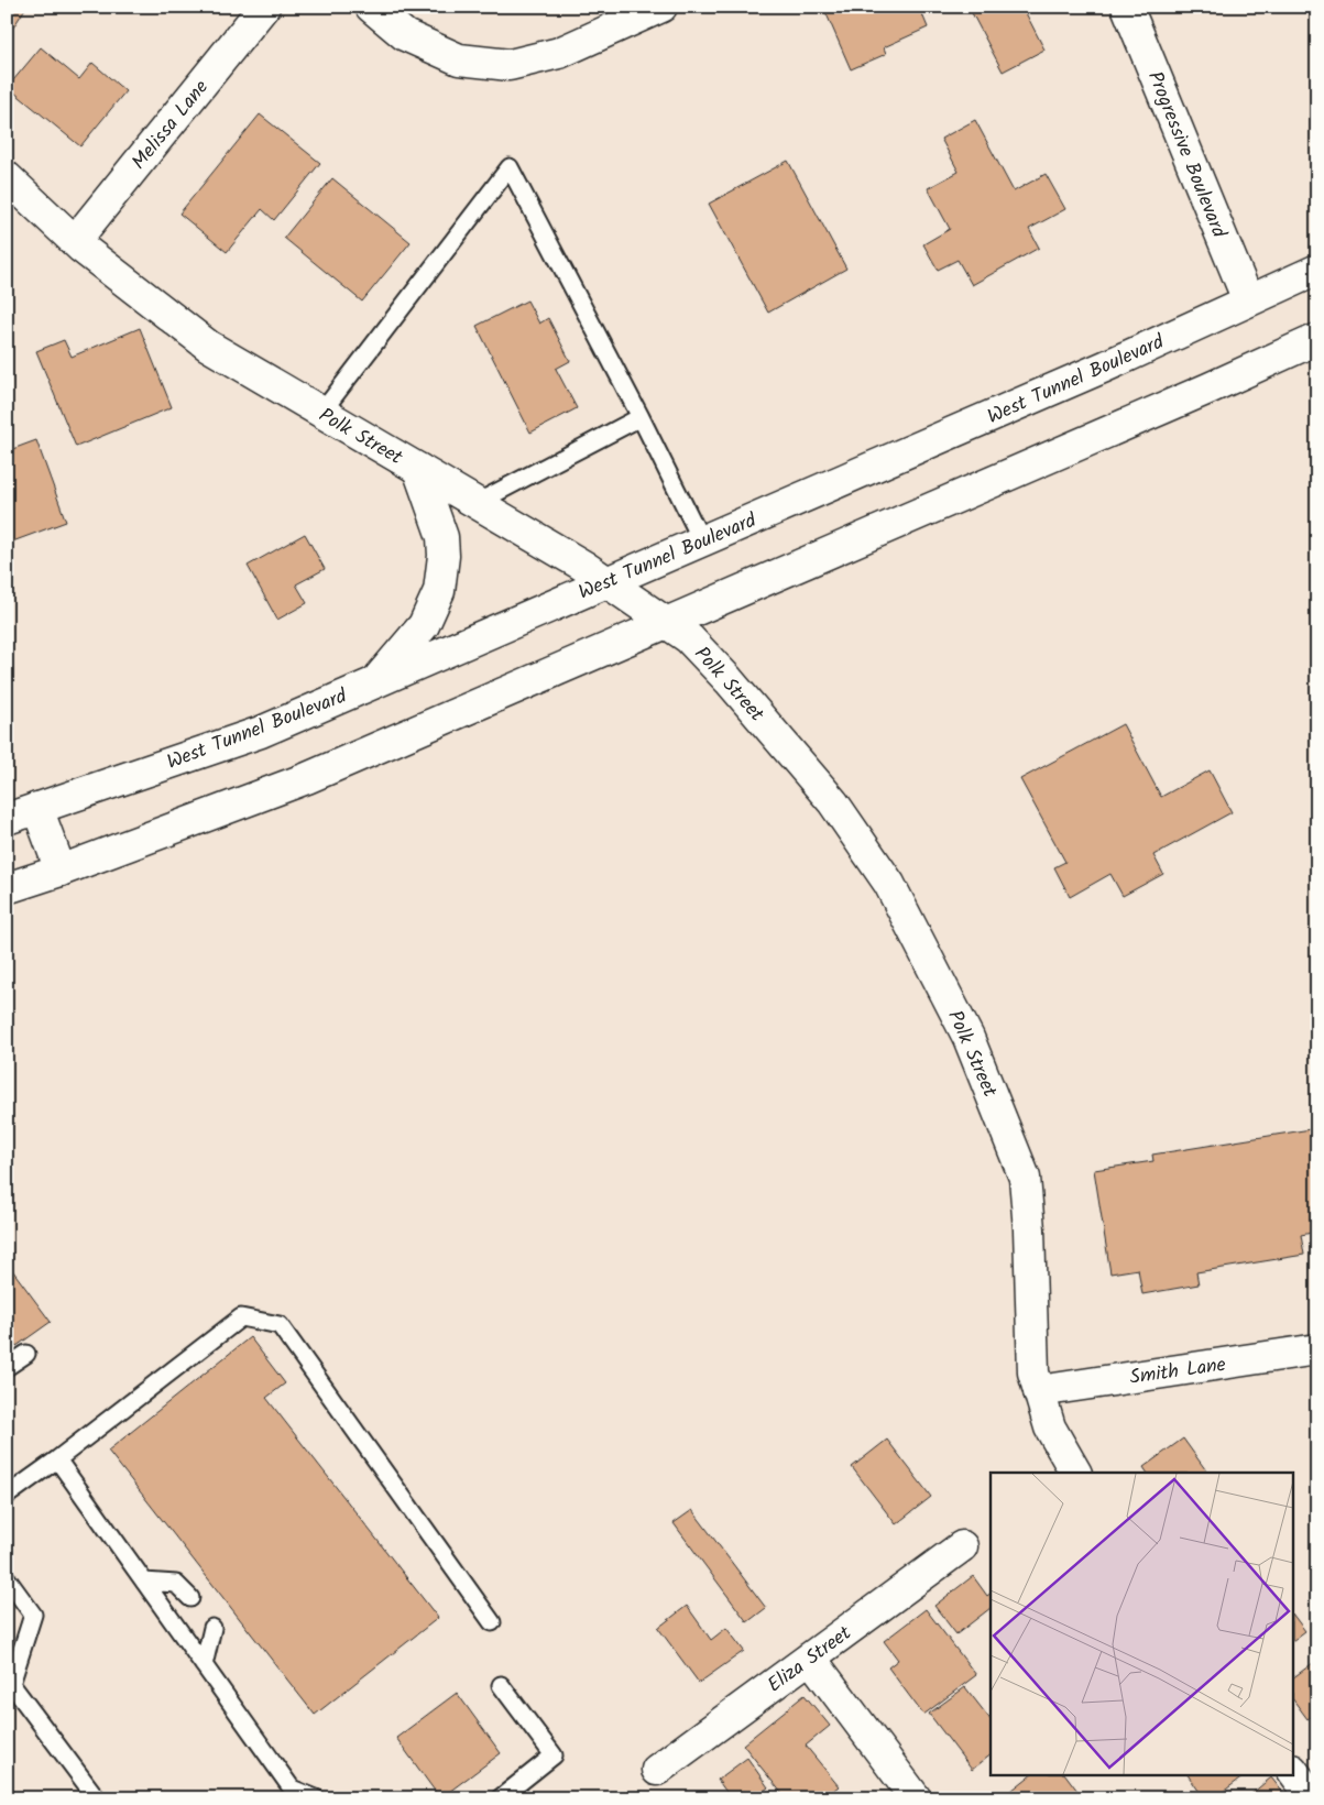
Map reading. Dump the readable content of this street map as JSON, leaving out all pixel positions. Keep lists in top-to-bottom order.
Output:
{
  "streets": {
    "street": [
      "Melissa Lane",
      "Progressive Boulevard",
      "West Tunnel Boulevard",
      "Polk Street",
      "Smith Lane",
      "Eliza Street"
    ]
  },
  "crossings": [
    ["Melissa Lane", "Polk Street"],
    ["Progressive Boulevard", "West Tunnel Boulevard"],
    ["West Tunnel Boulevard", "Polk Street"],
    ["Polk Street", "Smith Lane"]
  ]
}
